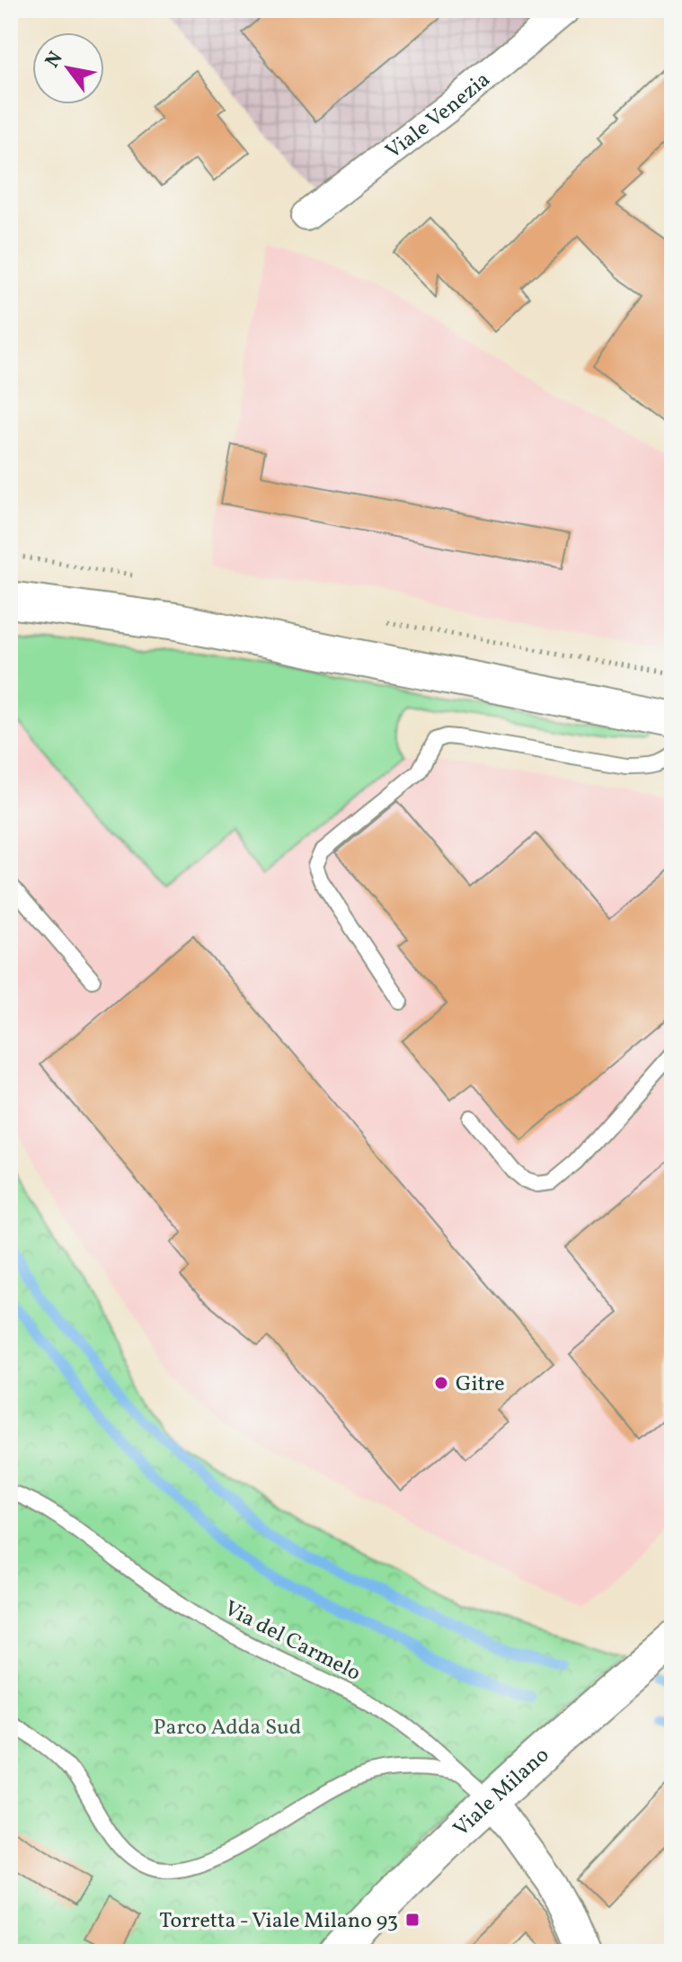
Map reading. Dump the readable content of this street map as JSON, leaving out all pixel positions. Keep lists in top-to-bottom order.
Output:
{
  "streets": {
    "street": ["Viale Venezia", "Viale Milano"],
    "lane": ["Via del Carmelo"]
  },
  "crossings": [
    ["Via del Carmelo", "Viale Milano"]
  ],
  "parks": ["Parco Adda Sud"],
  "places": {
    "other": ["Gitre"],
    "transit": ["Torretta - Viale Milano 93"]
  },
  "north": "top left"
}
